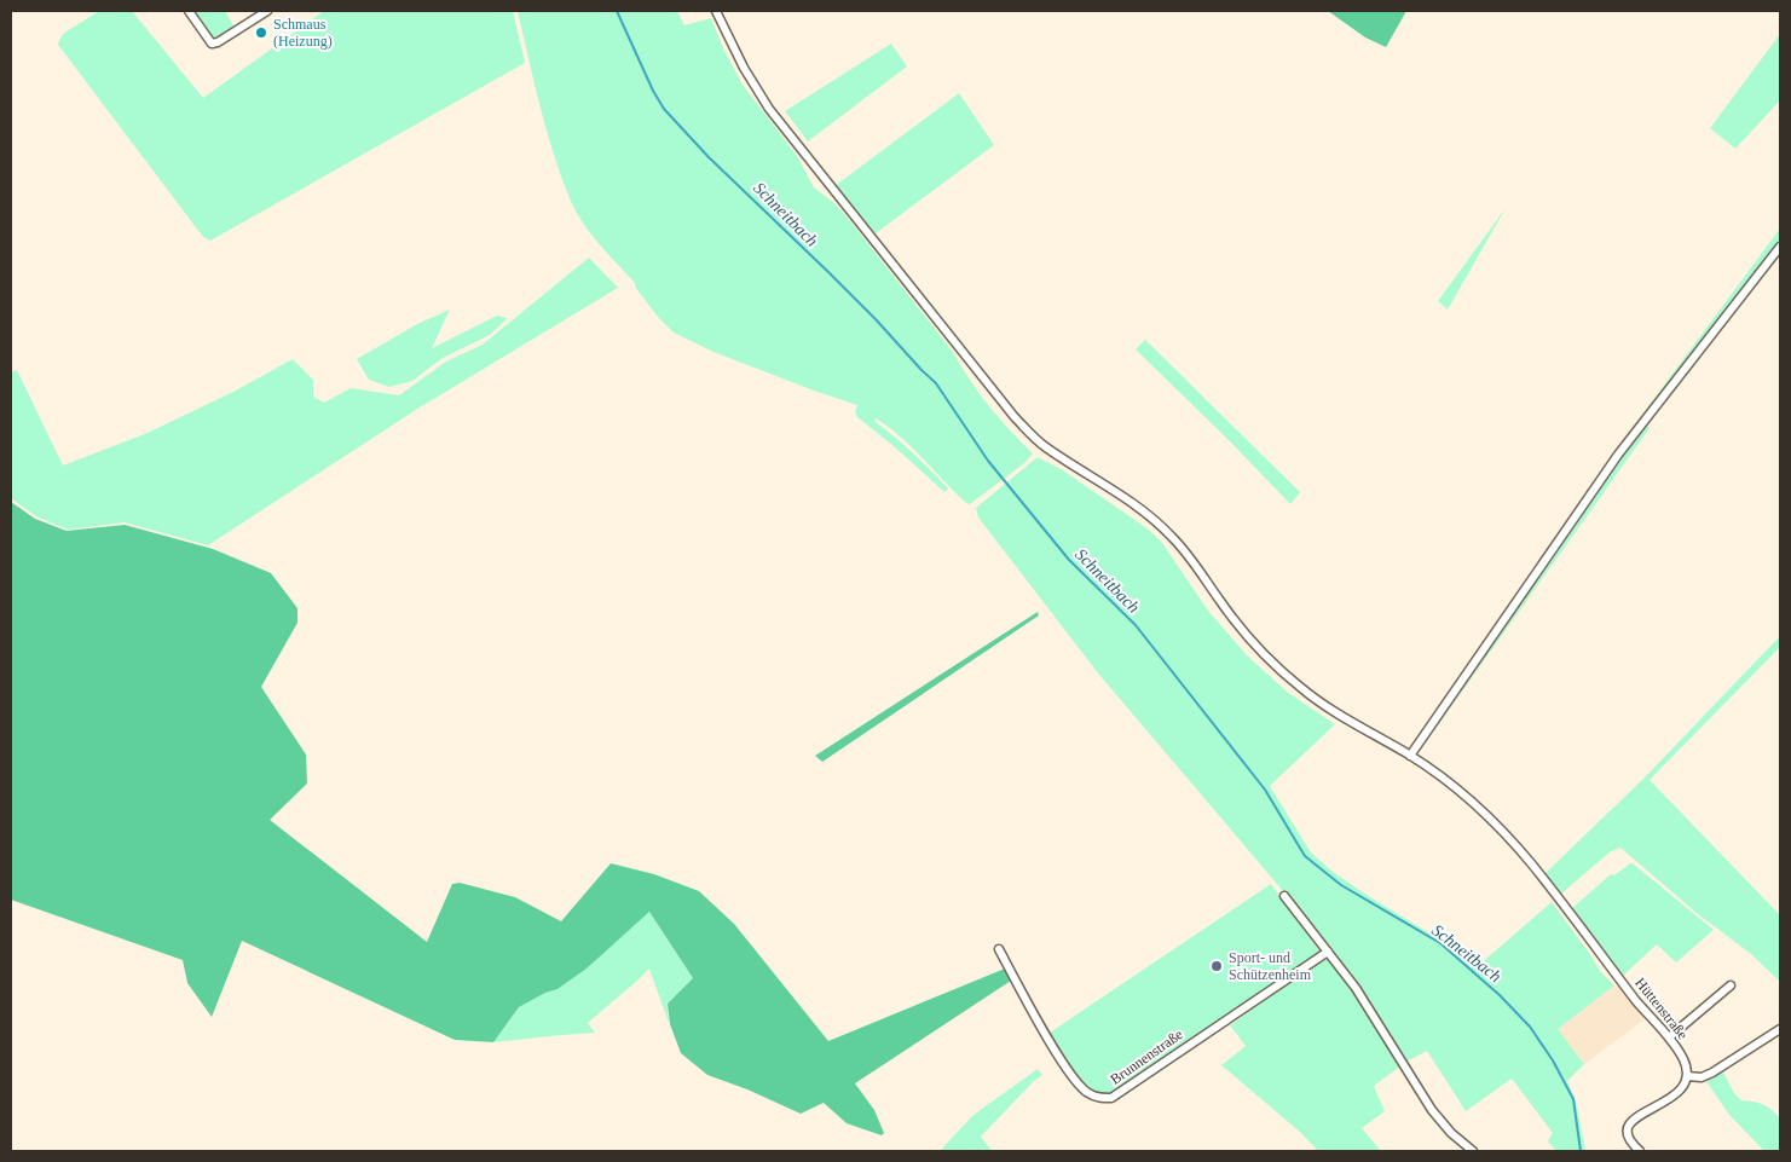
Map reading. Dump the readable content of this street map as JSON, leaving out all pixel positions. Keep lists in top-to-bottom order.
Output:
{
  "streets": {
    "street": ["Hüttenstraße", "Brunnenstraße"]
  },
  "water": ["Schneitbach"],
  "places": ["Schmaus (Heizung)", "Sport- und Schützenheim"]
}
